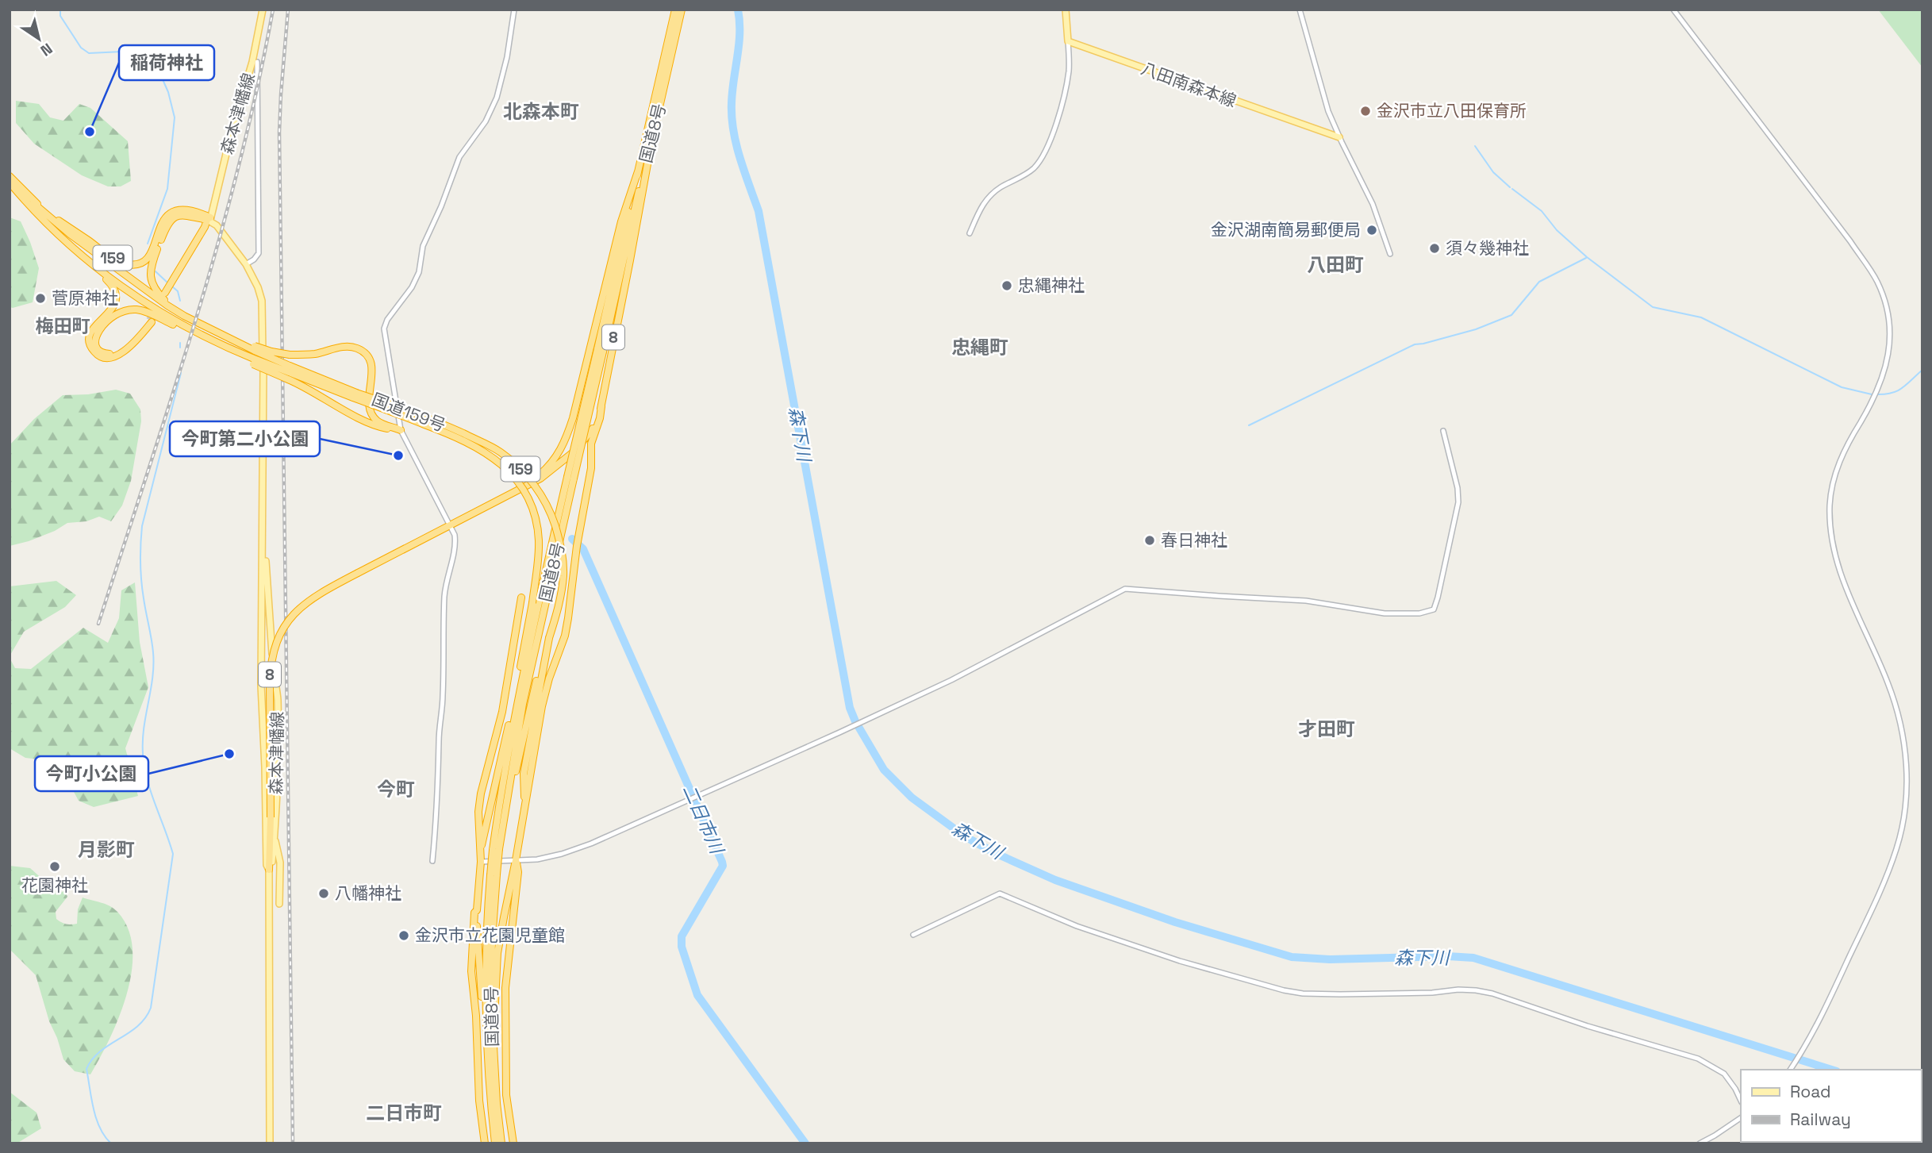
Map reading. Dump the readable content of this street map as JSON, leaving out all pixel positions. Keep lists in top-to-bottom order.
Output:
{
  "streets": {
    "highway": [
      "国道8号",
      "159",
      "8",
      "国道159号"
    ],
    "main road": ["八田南森本線", "森本津幡線"]
  },
  "crossings": [
    ["森本津幡線", "159"],
    ["森本津幡線", "8"],
    ["国道8号", "8"],
    ["国道8号", "国道159号"],
    ["159", "国道159号"]
  ],
  "districts": [
    "北森本町",
    "八田町",
    "梅田町",
    "忠縄町",
    "才田町",
    "今町",
    "月影町",
    "二日市町"
  ],
  "water": ["森下川", "二日市川"],
  "places": [
    "金沢市立八田保育所",
    "稲荷神社",
    "金沢湖南簡易郵便局",
    "須々幾神社",
    "忠縄神社",
    "菅原神社",
    "今町第二小公園",
    "春日神社",
    "今町小公園",
    "花園神社",
    "八幡神社",
    "金沢市立花園児童館"
  ],
  "legend": ["Road", "Railway"],
  "north": "bottom right"
}
